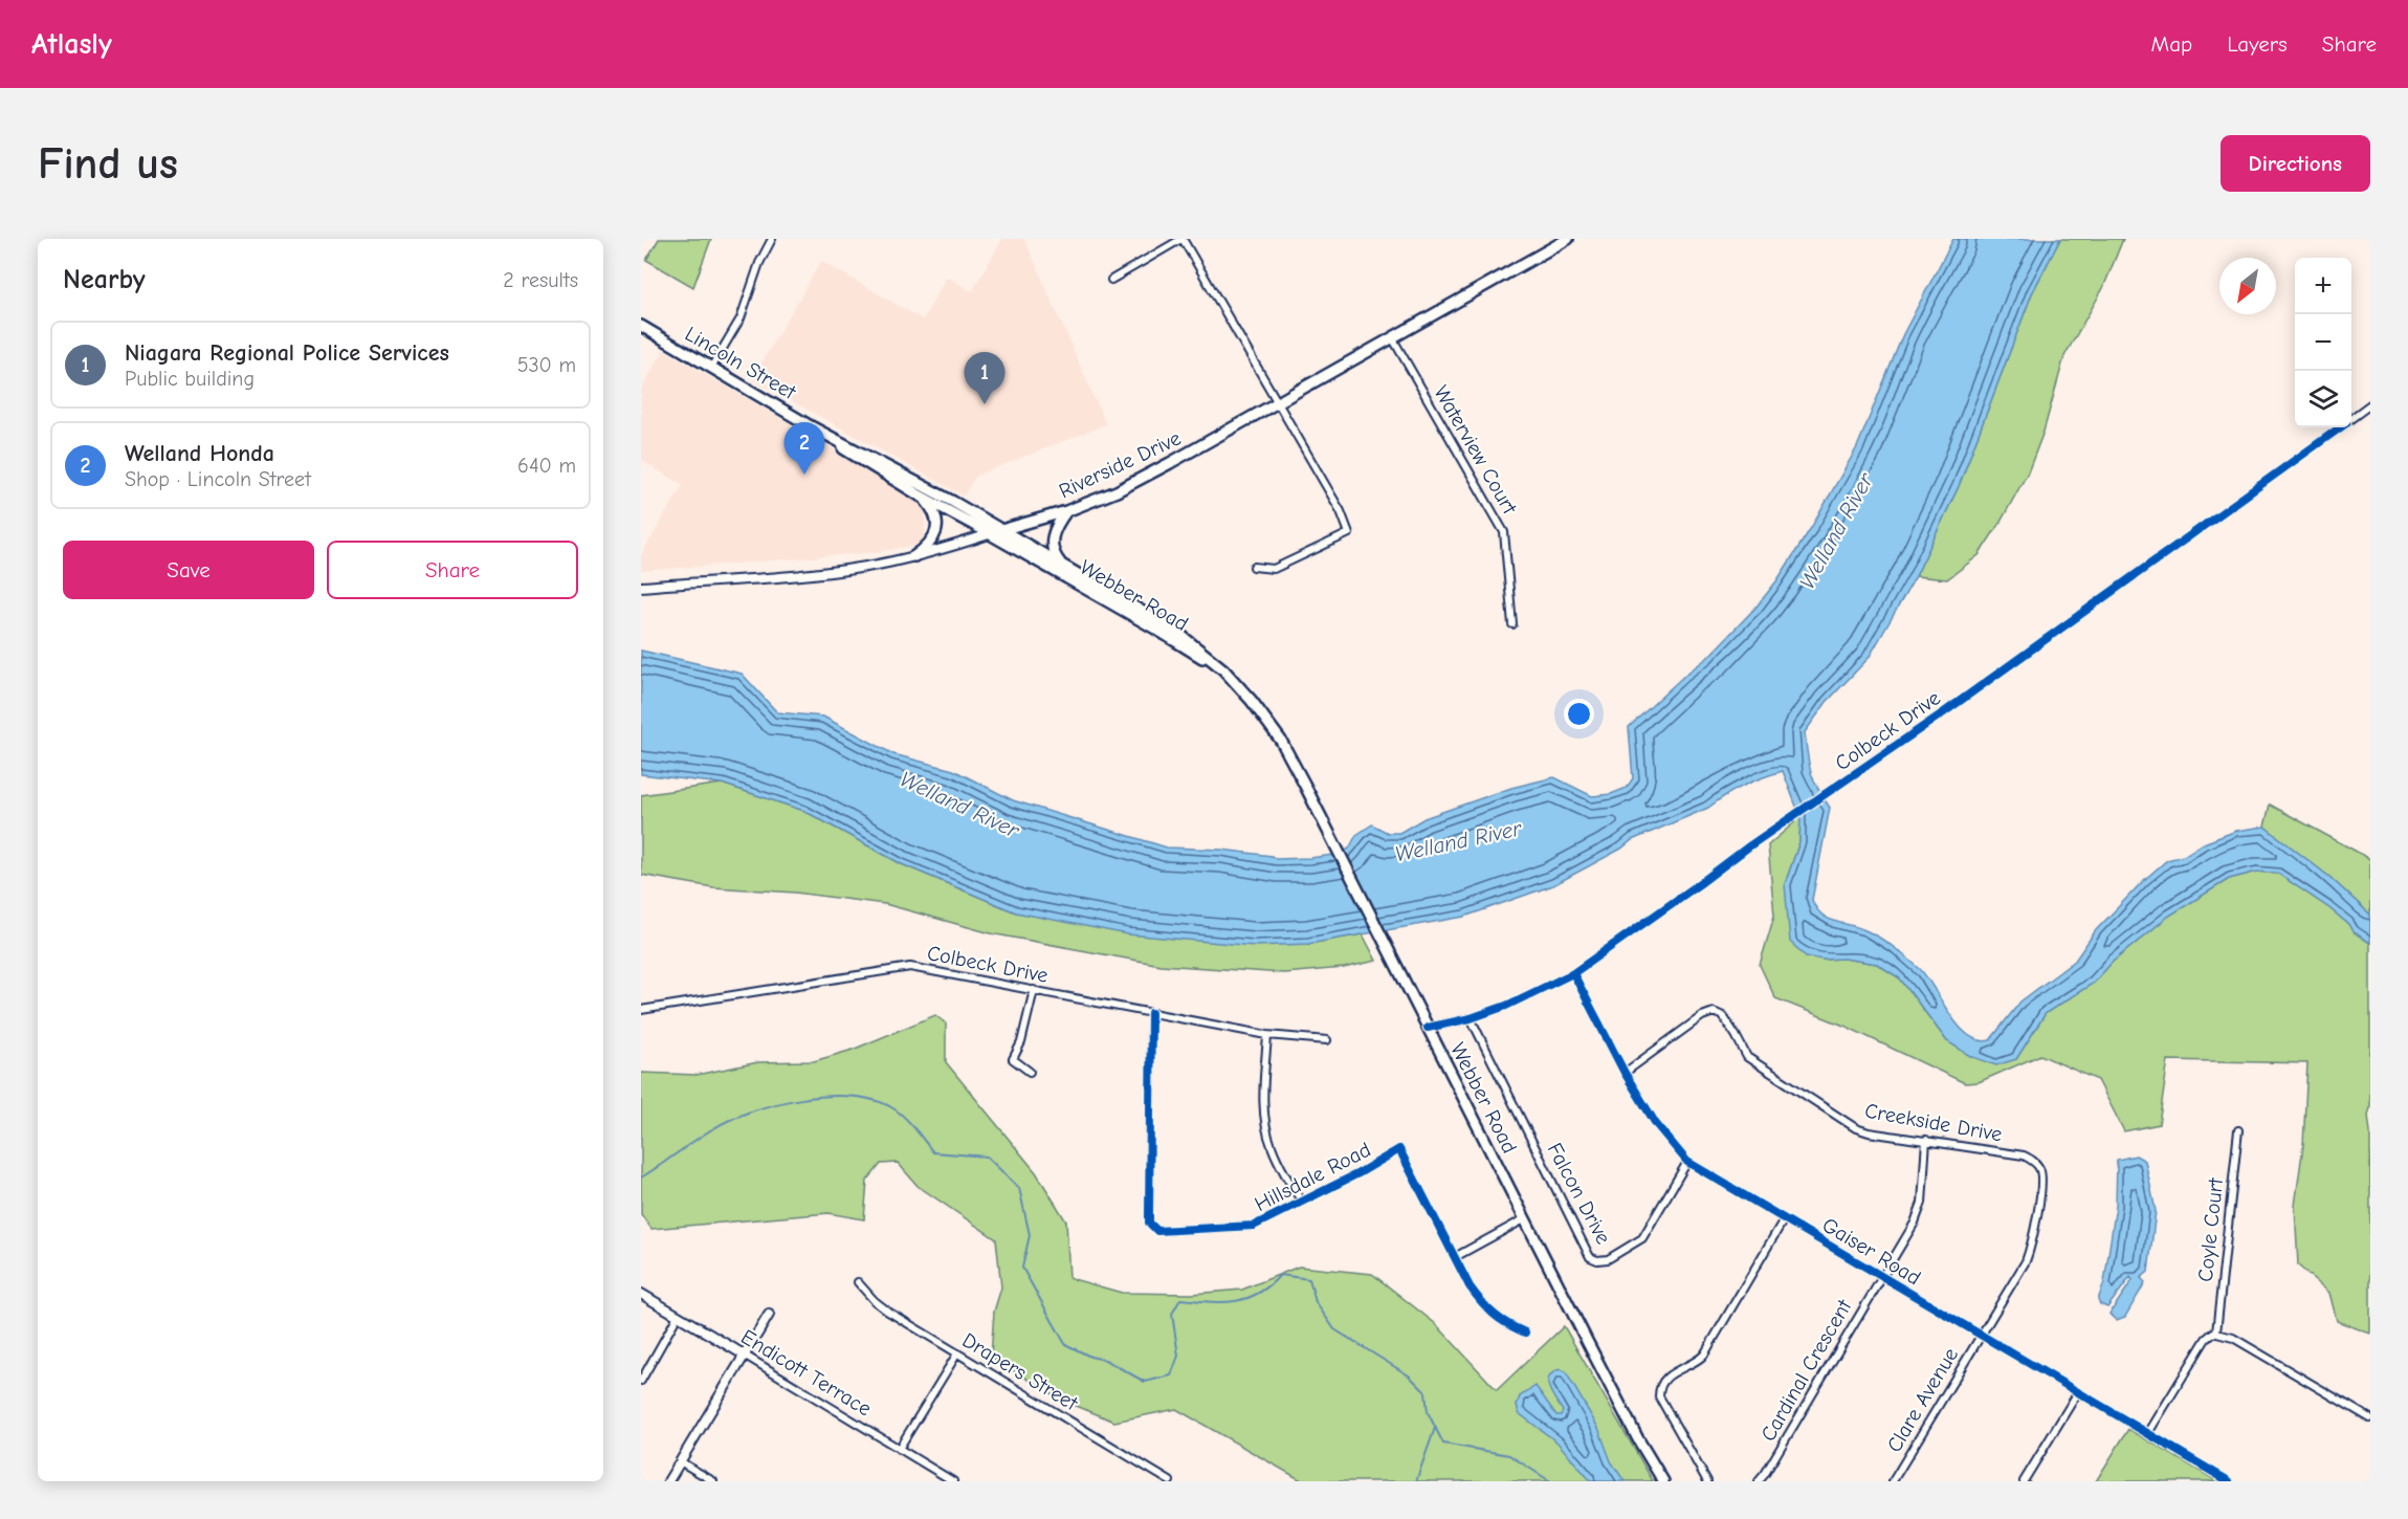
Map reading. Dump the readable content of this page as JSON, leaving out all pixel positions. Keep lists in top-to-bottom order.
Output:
{
  "streets": {
    "main road": ["Lincoln Street", "Riverside Drive", "Webber Road"],
    "street": [
      "Waterview Court",
      "Colbeck Drive",
      "Creekside Drive",
      "Hillsdale Road",
      "Falcon Drive",
      "Coyle Court",
      "Gaiser Road",
      "Cardinal Crescent",
      "Drapers Street",
      "Endicott Terrace",
      "Clare Avenue"
    ]
  },
  "crossings": [
    ["Lincoln Street", "Riverside Drive"],
    ["Lincoln Street", "Webber Road"],
    ["Waterview Court", "Riverside Drive"],
    ["Riverside Drive", "Webber Road"],
    ["Webber Road", "Colbeck Drive"],
    ["Colbeck Drive", "Hillsdale Road"],
    ["Colbeck Drive", "Falcon Drive"],
    ["Colbeck Drive", "Gaiser Road"],
    ["Creekside Drive", "Gaiser Road"],
    ["Creekside Drive", "Cardinal Crescent"],
    ["Creekside Drive", "Clare Avenue"],
    ["Falcon Drive", "Gaiser Road"],
    ["Gaiser Road", "Cardinal Crescent"],
    ["Gaiser Road", "Clare Avenue"]
  ],
  "water": ["Welland River"],
  "north": "bottom left",
  "page": {
    "header": "Atlasly",
    "nav": ["Map", "Layers", "Share"],
    "buttons": [
      "Directions",
      ["Save", "Share"]
    ],
    "title": "Find us",
    "heading": ["Nearby", "2 results"],
    "map_buttons": ["+", "−"],
    "list": [
      {
        "mark": "1",
        "name": "Niagara Regional Police Services",
        "note": "Public building",
        "value": "530 m"
      },
      {
        "mark": "2",
        "name": "Welland Honda",
        "note": "Shop · Lincoln Street",
        "value": "640 m"
      }
    ],
    "pins": ["1", "2"]
  }
}
